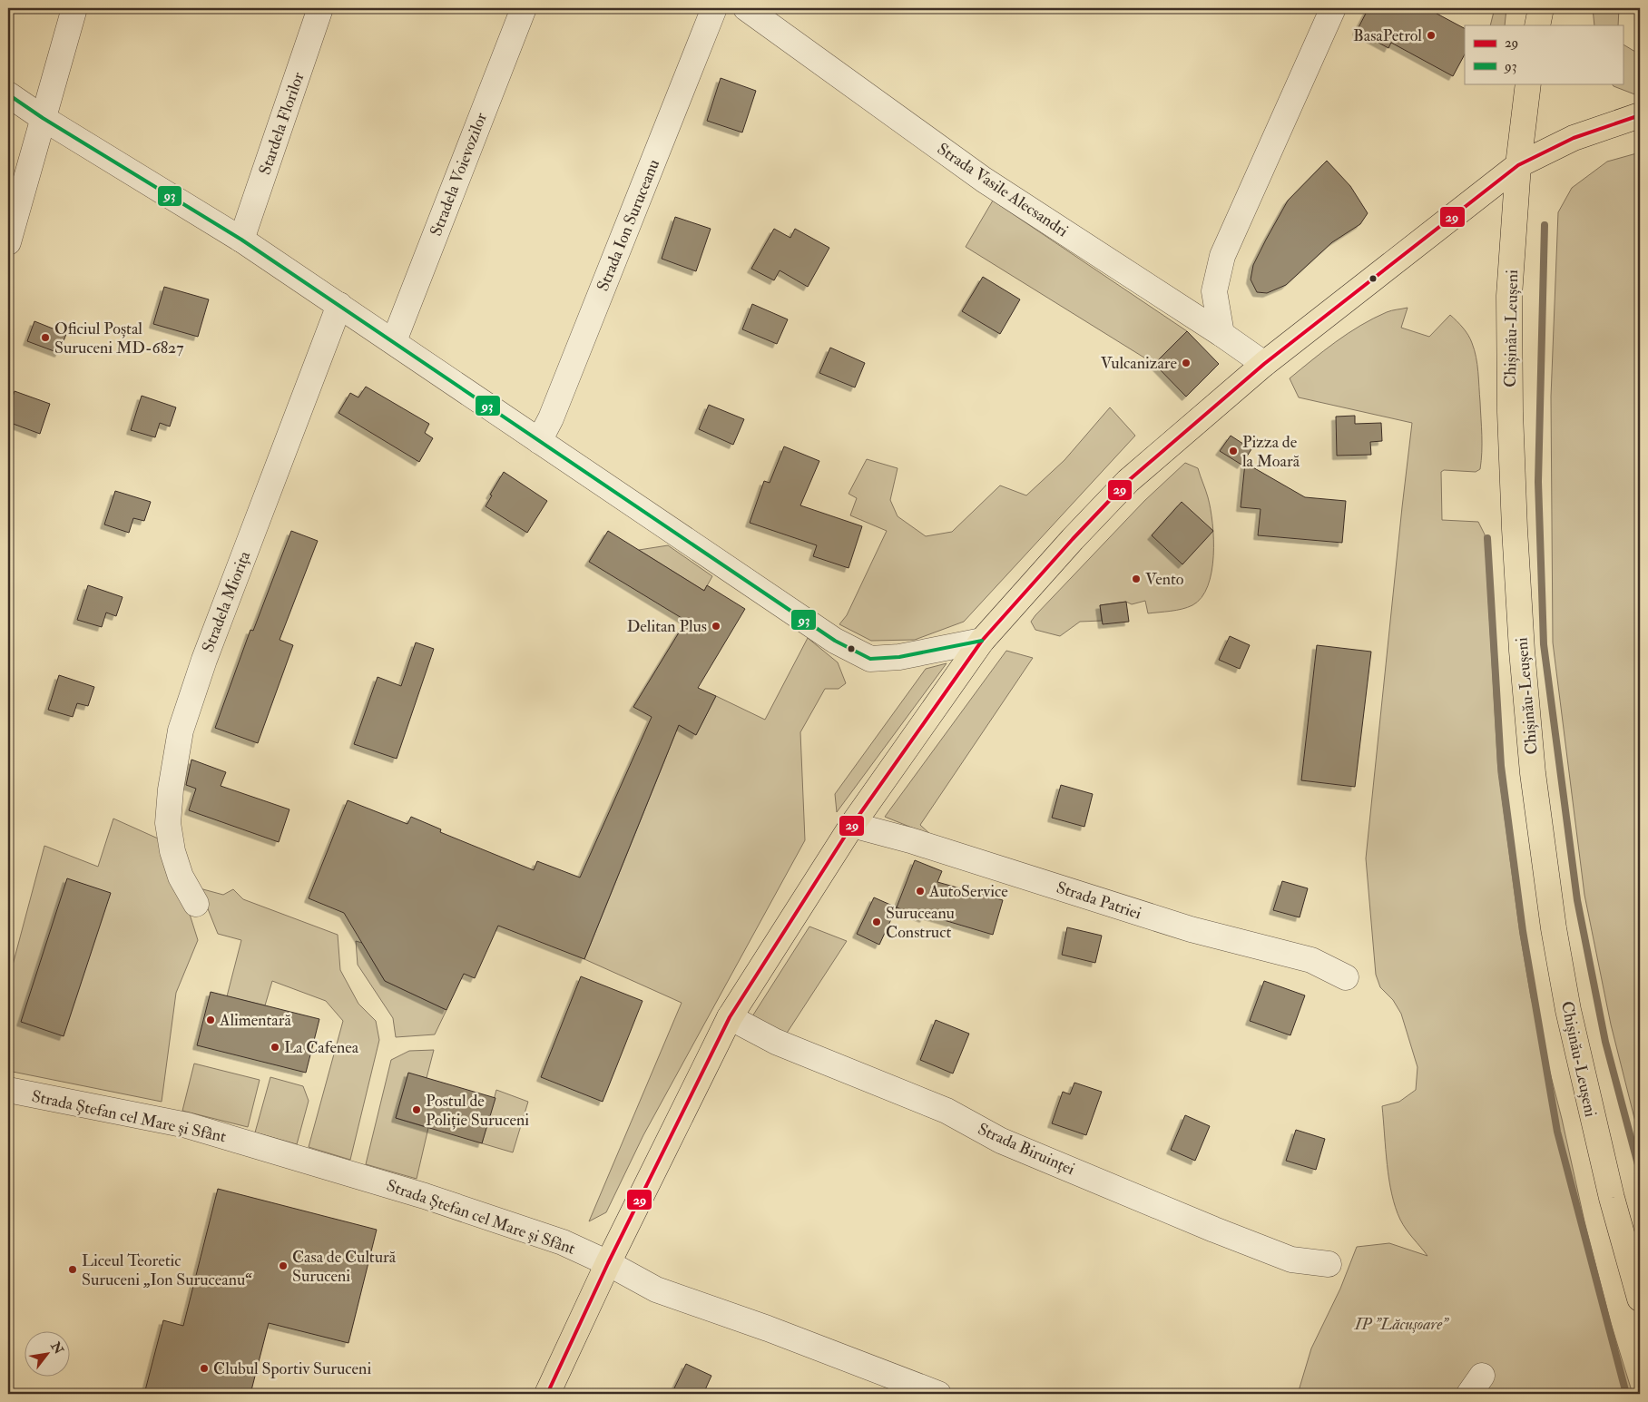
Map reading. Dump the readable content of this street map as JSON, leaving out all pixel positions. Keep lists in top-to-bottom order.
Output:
{
  "streets": {
    "main road": ["Chișinău-Leușeni"],
    "street": [
      "Stardela Florilor",
      "Stradela Voievozilor",
      "Strada Vasile Alecsandri",
      "Strada Ion Suruceanu",
      "Stradela Miorița",
      "Strada Patriei",
      "Strada Ștefan cel Mare și Sfânt",
      "Strada Biruinței"
    ]
  },
  "parks": ["IP \"Lăcușoare\""],
  "places": [
    "BasaPetrol",
    "Oficiul Poștal Suruceni MD-6827",
    "Vulcanizare",
    "Pizza de la Moară",
    "Vento",
    "Delitan Plus",
    "AutoService",
    "Suruceanu Construct",
    "Alimentară",
    "La Cafenea",
    "Postul de Poliție Suruceni",
    "Casa de Cultură Suruceni",
    "Liceul Teoretic Suruceni „Ion Suruceanu“",
    "Clubul Sportiv Suruceni"
  ],
  "lines": ["transit line 93", "transit line 29"],
  "legend": ["29", "93"],
  "north": "top right"
}
